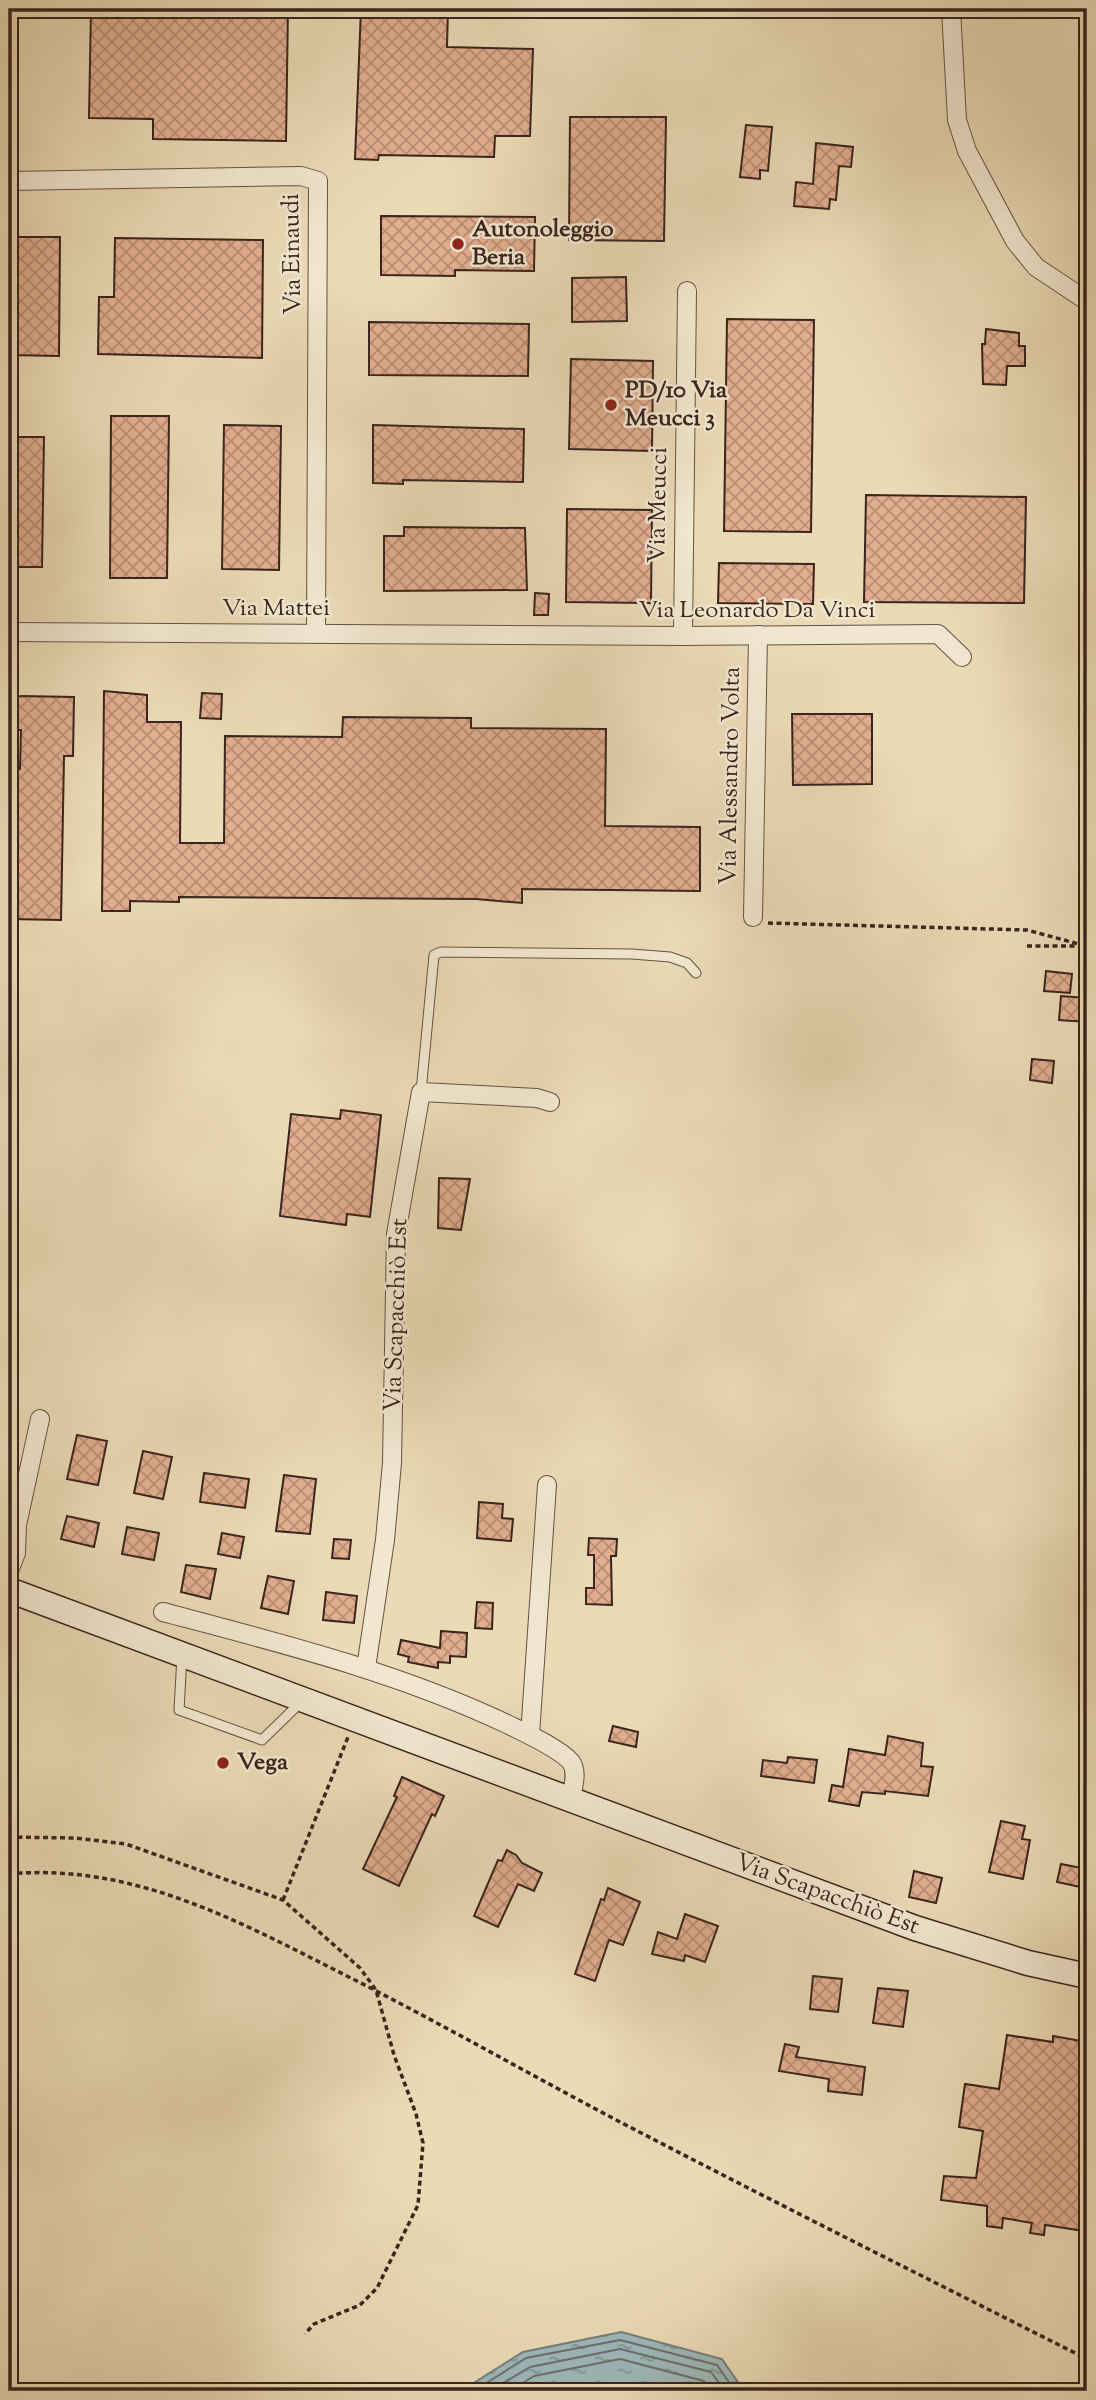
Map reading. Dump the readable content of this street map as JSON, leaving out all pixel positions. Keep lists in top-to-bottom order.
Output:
{
  "streets": {
    "main road": ["Via Scapacchiò Est"],
    "street": [
      "Via Einaudi",
      "Via Meucci",
      "Via Mattei",
      "Via Leonardo Da Vinci",
      "Via Alessandro Volta"
    ]
  },
  "crossings": [
    ["Via Einaudi", "Via Mattei"],
    ["Via Meucci", "Via Leonardo Da Vinci"],
    ["Via Mattei", "Via Leonardo Da Vinci"],
    ["Via Leonardo Da Vinci", "Via Alessandro Volta"]
  ],
  "places": ["Autonoleggio Beria", "PD/10 Via Meucci 3", "Vega"]
}
